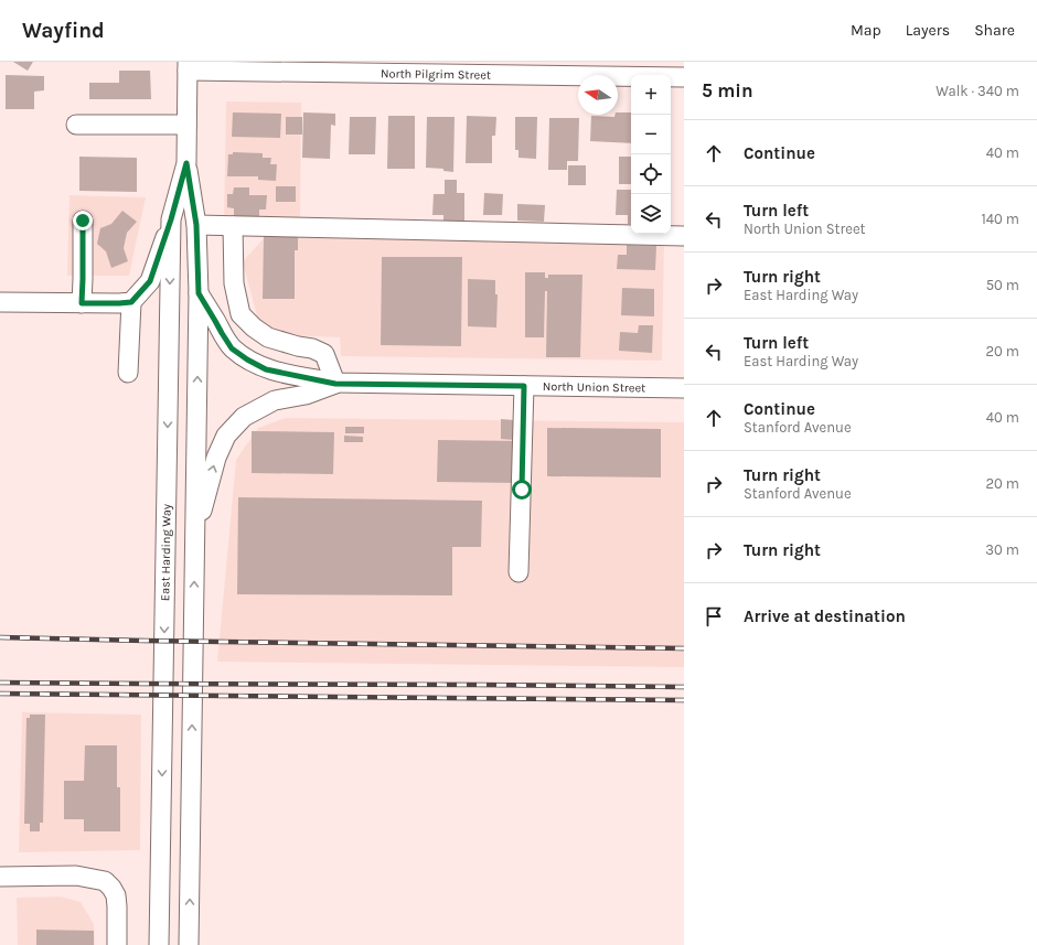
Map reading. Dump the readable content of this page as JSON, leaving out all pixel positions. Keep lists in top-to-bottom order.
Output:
{
  "streets": {
    "street": ["North Pilgrim Street", "North Union Street", "East Harding Way"]
  },
  "crossings": [
    ["North Pilgrim Street", "East Harding Way"],
    ["North Union Street", "East Harding Way"]
  ],
  "north": "left",
  "page": {
    "header": "Wayfind",
    "nav": ["Map", "Layers", "Share"],
    "heading": ["5 min", "Walk · 340 m"],
    "map_buttons": ["+", "−"],
    "list": [
      ["Continue", "40 m"],
      ["Turn left", "North Union Street", "140 m"],
      ["Turn right", "East Harding Way", "50 m"],
      ["Turn left", "East Harding Way", "20 m"],
      ["Continue", "Stanford Avenue", "40 m"],
      ["Turn right", "Stanford Avenue", "20 m"],
      ["Turn right", "30 m"],
      "Arrive at destination"
    ]
  }
}
